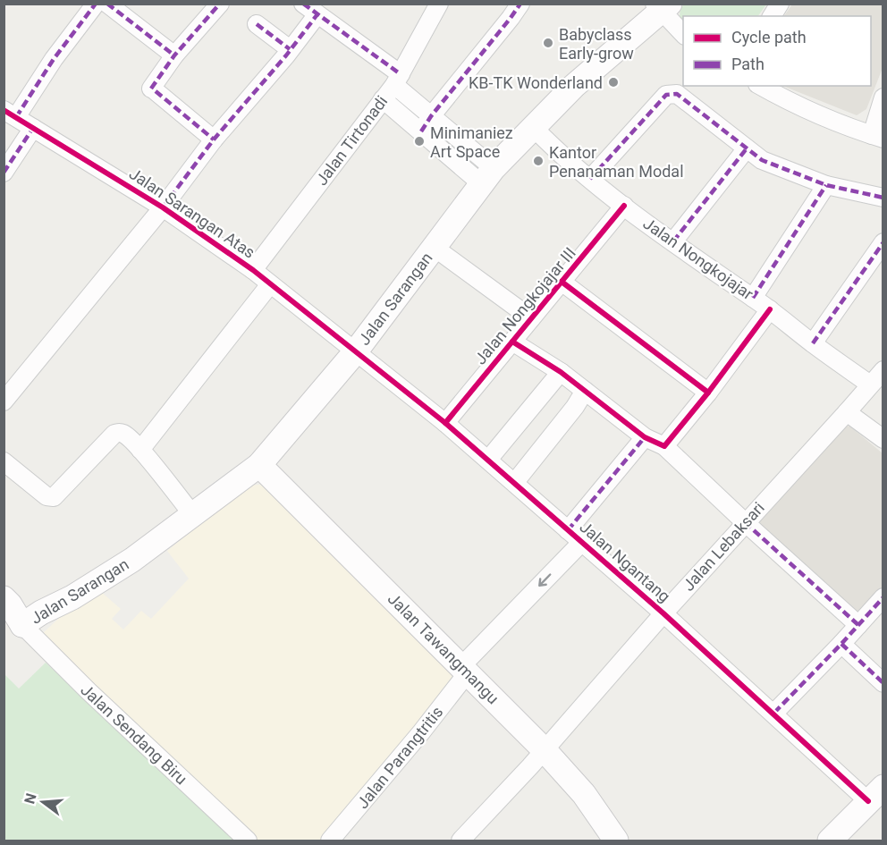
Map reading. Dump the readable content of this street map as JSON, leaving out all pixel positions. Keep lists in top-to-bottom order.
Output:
{
  "streets": {
    "main road": ["Jalan Sarangan", "Jalan Tawangmangu"],
    "street": [
      "Jalan Tirtonadi",
      "Jalan Sarangan Atas",
      "Jalan Nongkojajar",
      "Jalan Nongkojajar III",
      "Jalan Lebaksari",
      "Jalan Ngantang",
      "Jalan Sendang Biru",
      "Jalan Parangtritis"
    ]
  },
  "crossings": [
    ["Jalan Tirtonadi", "Jalan Sarangan Atas"],
    ["Jalan Sarangan Atas", "Jalan Sarangan"],
    ["Jalan Sarangan Atas", "Jalan Ngantang"],
    ["Jalan Nongkojajar", "Jalan Sarangan"],
    ["Jalan Nongkojajar", "Jalan Nongkojajar III"],
    ["Jalan Nongkojajar", "Jalan Lebaksari"],
    ["Jalan Sarangan", "Jalan Ngantang"],
    ["Jalan Sarangan", "Jalan Tawangmangu"],
    ["Jalan Sarangan", "Jalan Sendang Biru"],
    ["Jalan Nongkojajar III", "Jalan Ngantang"],
    ["Jalan Lebaksari", "Jalan Ngantang"],
    ["Jalan Lebaksari", "Jalan Tawangmangu"],
    ["Jalan Ngantang", "Jalan Parangtritis"],
    ["Jalan Tawangmangu", "Jalan Parangtritis"]
  ],
  "one_way": ["Jalan Parangtritis"],
  "places": [
    "Babyclass Early-grow",
    "KB-TK Wonderland",
    "Minimaniez Art Space",
    "Kantor Penanaman Modal"
  ],
  "legend": ["Cycle path", "Path"],
  "north": "left"
}
